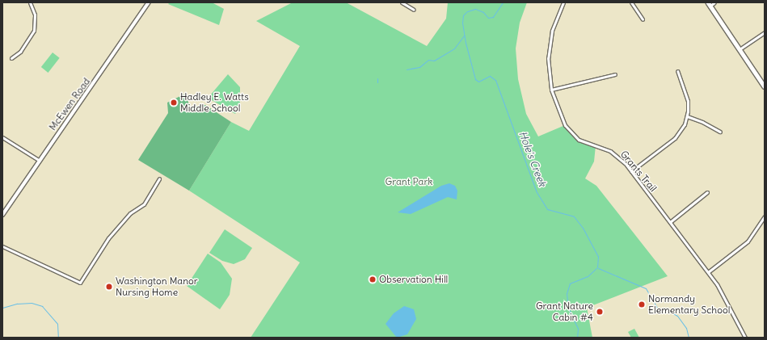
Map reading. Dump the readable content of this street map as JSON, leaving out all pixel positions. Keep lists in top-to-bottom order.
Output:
{
  "streets": {
    "street": ["McEwen Road", "Grants Trail"]
  },
  "water": ["Hole's Creek"],
  "parks": ["Grant Park"],
  "places": [
    "Hadley E. Watts Middle School",
    "Observation Hill",
    "Washington Manor Nursing Home",
    "Normandy Elementary School",
    "Grant Nature Cabin #4"
  ]
}
